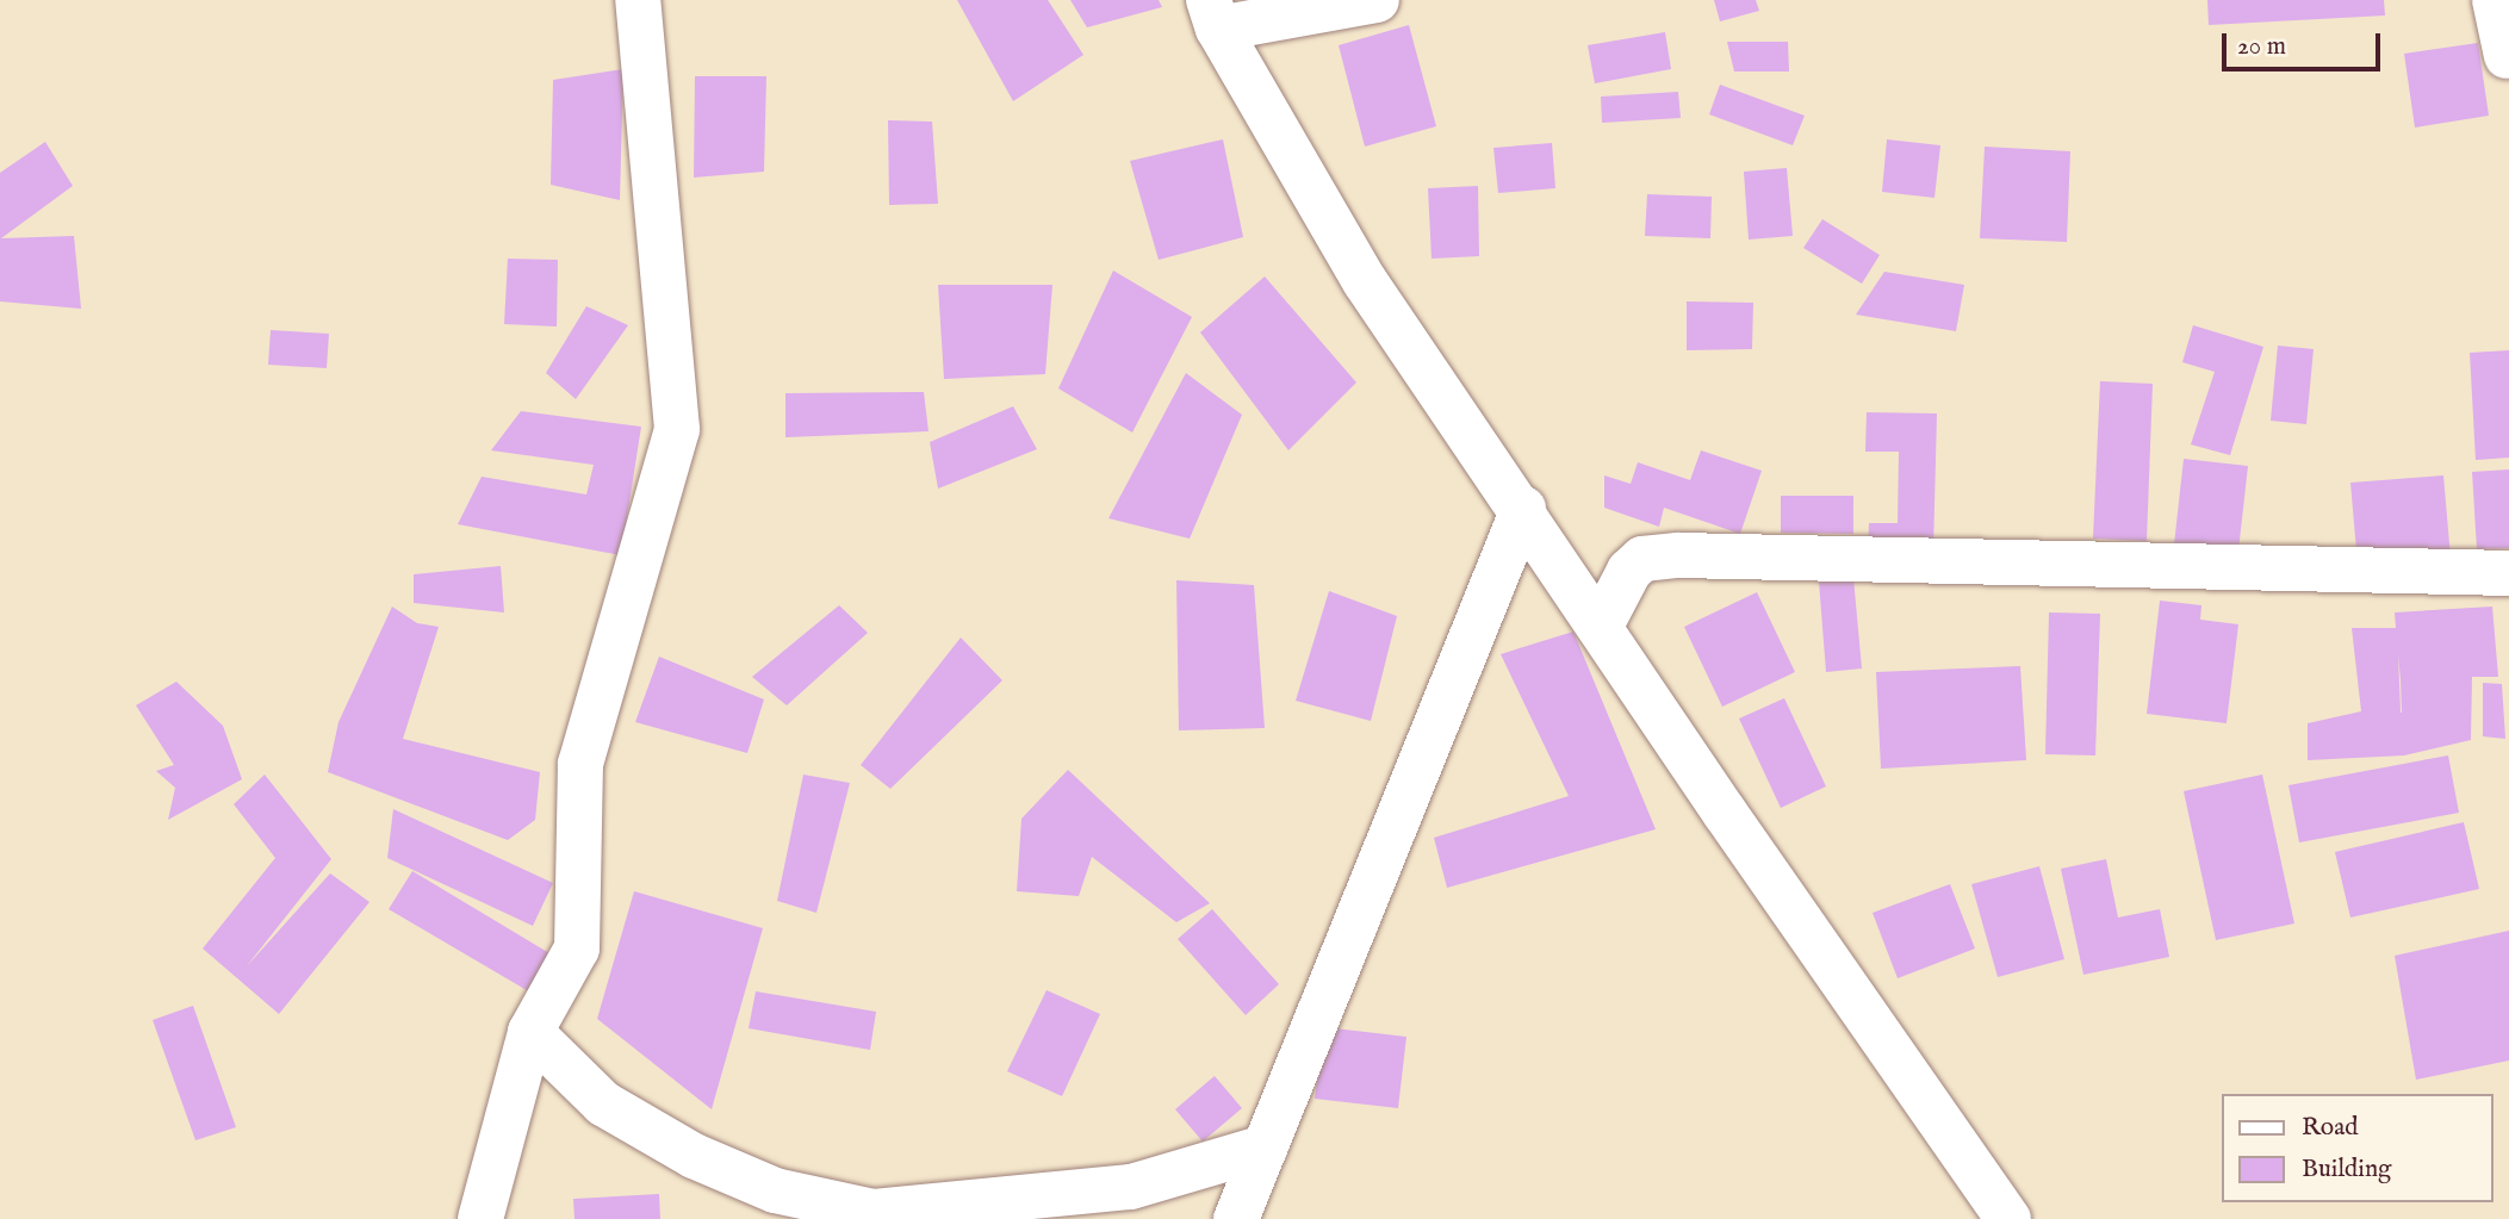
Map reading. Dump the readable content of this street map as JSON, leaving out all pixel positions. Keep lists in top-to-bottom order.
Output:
{
  "legend": ["Road", "Building"],
  "scale_bar": "20 m"
}
